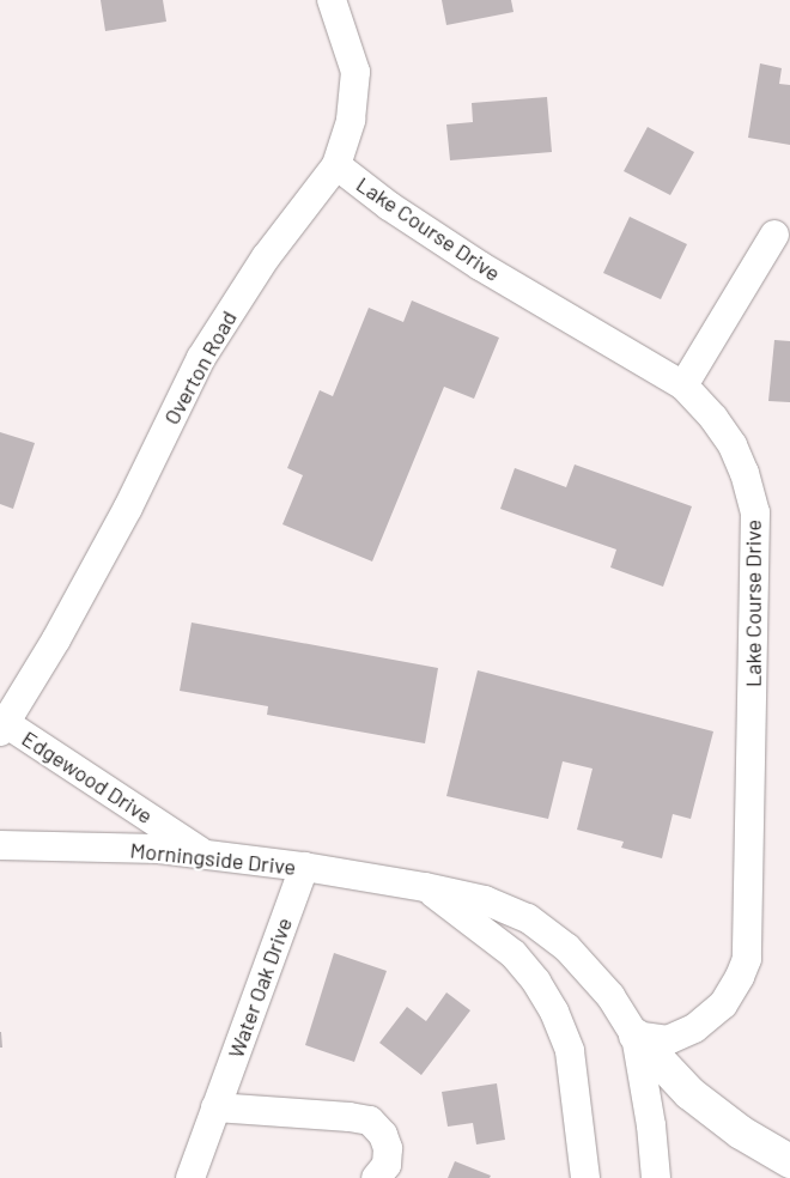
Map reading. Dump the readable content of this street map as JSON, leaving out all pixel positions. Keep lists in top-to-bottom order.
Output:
{
  "streets": {
    "street": [
      "Lake Course Drive",
      "Overton Road",
      "Edgewood Drive",
      "Morningside Drive",
      "Water Oak Drive"
    ]
  },
  "crossings": [
    ["Lake Course Drive", "Overton Road"],
    ["Lake Course Drive", "Morningside Drive"],
    ["Overton Road", "Edgewood Drive"],
    ["Edgewood Drive", "Morningside Drive"],
    ["Morningside Drive", "Water Oak Drive"]
  ]
}
